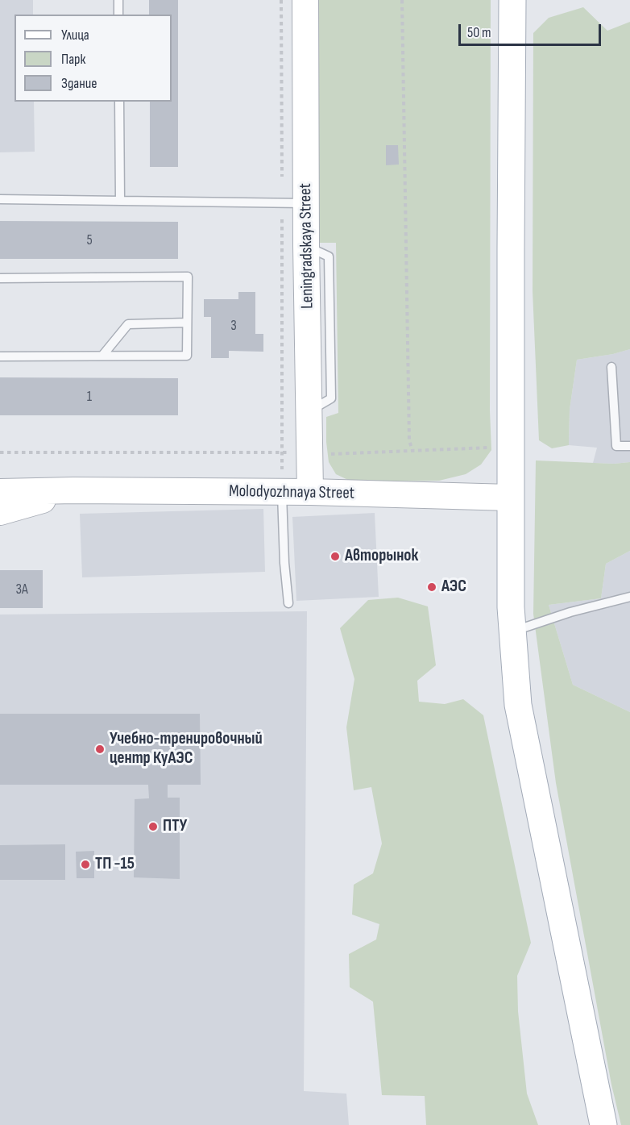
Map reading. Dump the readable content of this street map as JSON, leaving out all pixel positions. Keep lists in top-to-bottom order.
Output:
{
  "streets": {
    "street": ["Leningradskaya Street", "Molodyozhnaya Street"]
  },
  "crossings": [
    ["Leningradskaya Street", "Molodyozhnaya Street"]
  ],
  "places": [
    "Авторынок",
    "АЭС",
    "Учебно-тренировочный центр КуАЭС",
    "ПТУ",
    "ТП -15"
  ],
  "house_numbers": [
    "5",
    "3",
    "1",
    "3А"
  ],
  "legend": ["Улица", "Парк", "Здание"],
  "scale_bar": "50 m"
}
